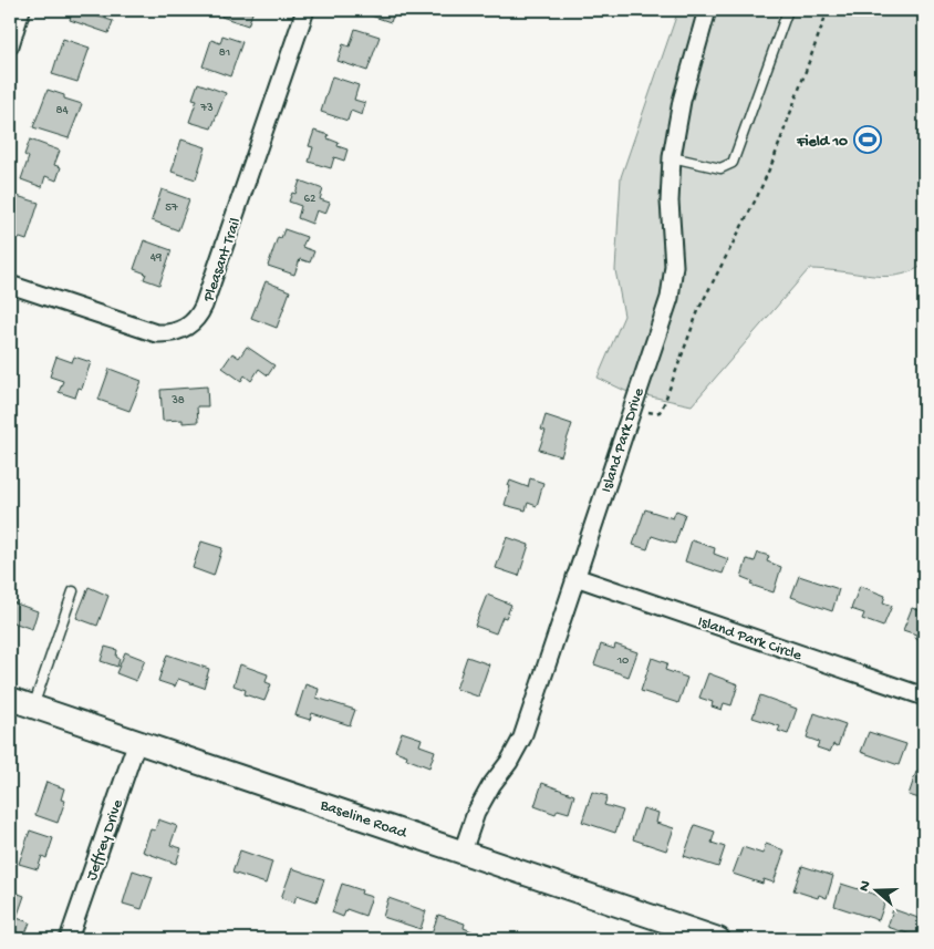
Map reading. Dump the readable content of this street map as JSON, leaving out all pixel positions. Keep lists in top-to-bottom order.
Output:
{
  "streets": {
    "street": [
      "Pleasant Trail",
      "Island Park Drive",
      "Island Park Circle",
      "Baseline Road",
      "Jeffrey Drive"
    ]
  },
  "crossings": [
    ["Island Park Drive", "Island Park Circle"],
    ["Island Park Drive", "Baseline Road"],
    ["Baseline Road", "Jeffrey Drive"]
  ],
  "places": {
    "sports": ["Field 10"]
  },
  "house_numbers": [
    "81",
    "73",
    "84",
    "62",
    "57",
    "49",
    "38",
    "10"
  ],
  "north": "left"
}
